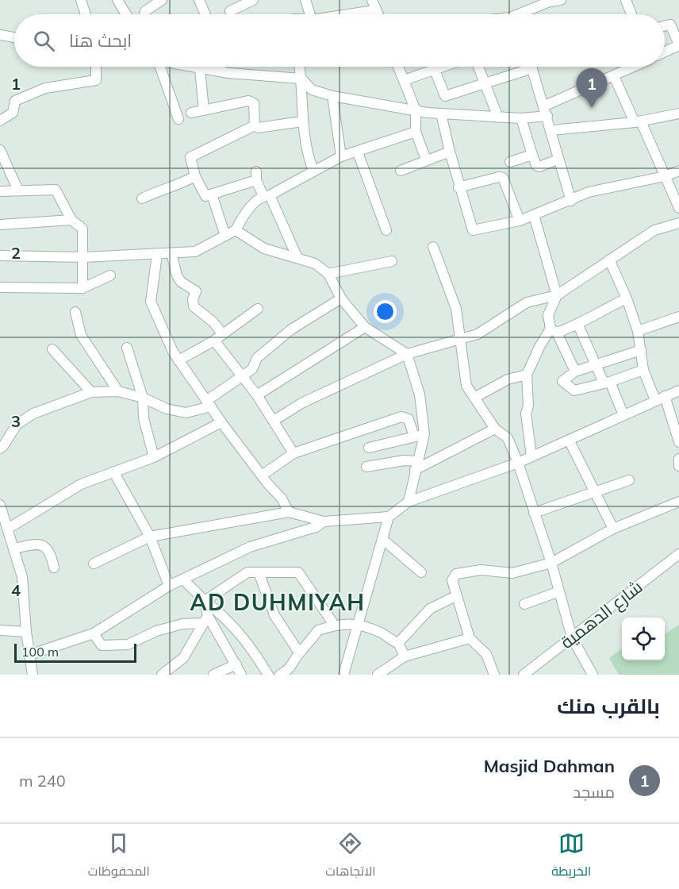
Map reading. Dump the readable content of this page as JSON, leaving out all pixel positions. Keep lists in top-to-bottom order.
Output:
{
  "streets": {
    "street": ["شارع الدهمية"]
  },
  "districts": ["AD DUHMIYAH"],
  "scale_bar": "100 m",
  "page": {
    "search": "ابحث هنا",
    "pins": "1",
    "scale": "100 m",
    "heading": "بالقرب منك",
    "list": [
      {
        "mark": "1",
        "name": "Masjid Dahman",
        "note": "مسجد",
        "value": "240 m"
      }
    ],
    "nav": ["الخريطة", "الاتجاهات", "المحفوظات"]
  },
  "grid": {
    "rows": [
      "1",
      "2",
      "3",
      "4"
    ]
  }
}
